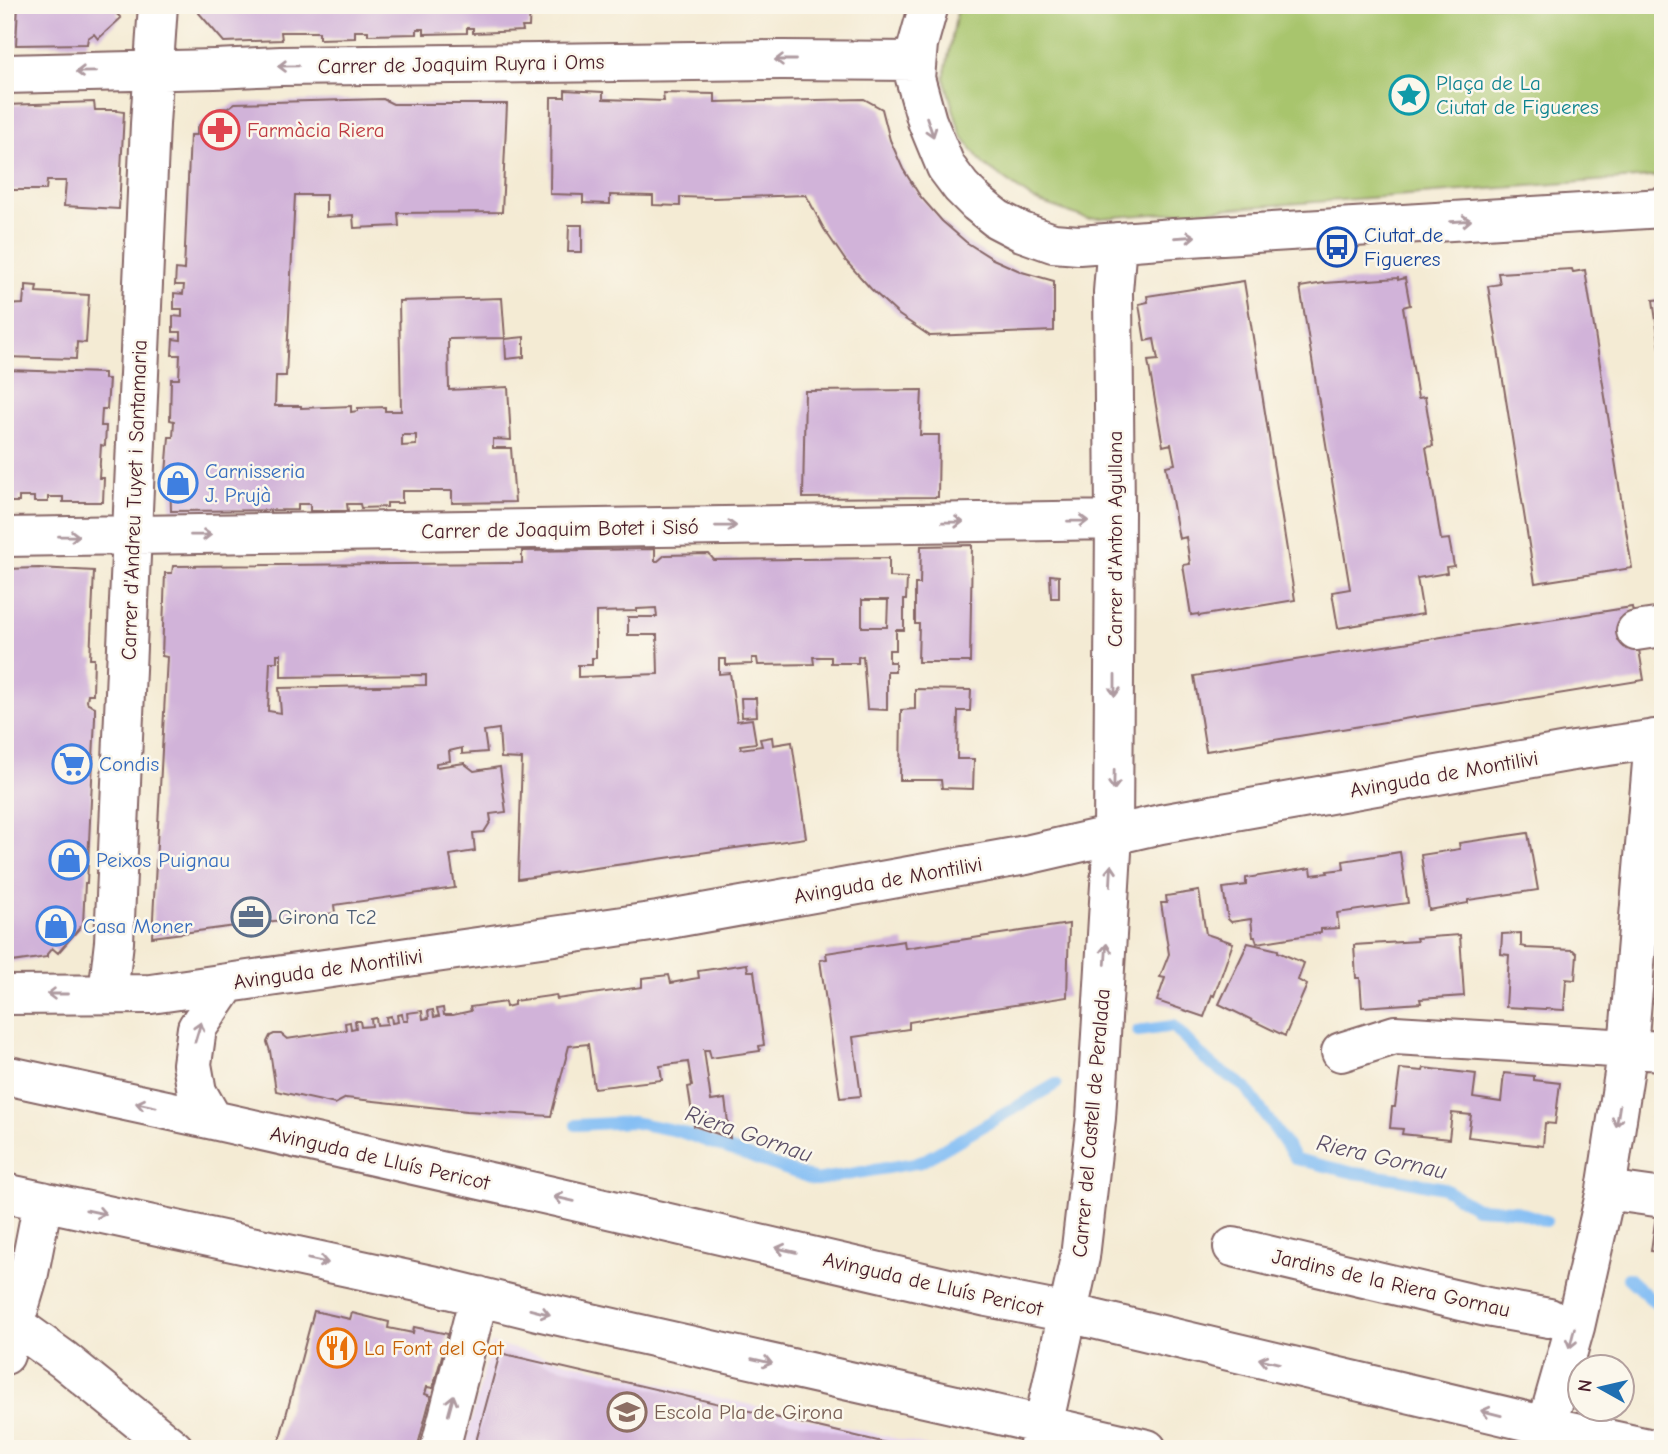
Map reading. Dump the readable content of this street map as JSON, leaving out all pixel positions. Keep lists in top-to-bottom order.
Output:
{
  "streets": {
    "street": [
      "Carrer de Joaquim Ruyra i Oms",
      "Carrer d'Andreu Tuyet i Santamaria",
      "Carrer de Joaquim Botet i Sisó",
      "Carrer d'Anton Agullana",
      "Avinguda de Montilivi",
      "Carrer del Castell de Peralada",
      "Avinguda de Lluís Pericot",
      "Jardins de la Riera Gornau"
    ]
  },
  "crossings": [
    ["Carrer de Joaquim Ruyra i Oms", "Carrer d'Andreu Tuyet i Santamaria"],
    ["Carrer d'Andreu Tuyet i Santamaria", "Carrer de Joaquim Botet i Sisó"],
    ["Carrer d'Andreu Tuyet i Santamaria", "Avinguda de Montilivi"],
    ["Carrer de Joaquim Botet i Sisó", "Carrer d'Anton Agullana"],
    ["Carrer d'Anton Agullana", "Avinguda de Montilivi"],
    ["Carrer d'Anton Agullana", "Carrer del Castell de Peralada"],
    ["Avinguda de Montilivi", "Carrer del Castell de Peralada"],
    ["Carrer del Castell de Peralada", "Avinguda de Lluís Pericot"]
  ],
  "one_way": [
    "Carrer de Joaquim Ruyra i Oms",
    "Carrer de Joaquim Botet i Sisó",
    "Carrer d'Anton Agullana",
    "Carrer del Castell de Peralada"
  ],
  "water": ["Riera Gornau"],
  "places": {
    "place": ["Plaça de La Ciutat de Figueres"],
    "pharmacy": ["Farmàcia Riera"],
    "bus stop": ["Ciutat de Figueres"],
    "shop": ["Carnisseria J. Prujà", "Peixos Puignau", "Casa Moner"],
    "supermarket": ["Condis"],
    "office": ["Girona Tc2"],
    "restaurant": ["La Font del Gat"],
    "school or university": ["Escola Pla de Girona"]
  },
  "north": "left"
}
